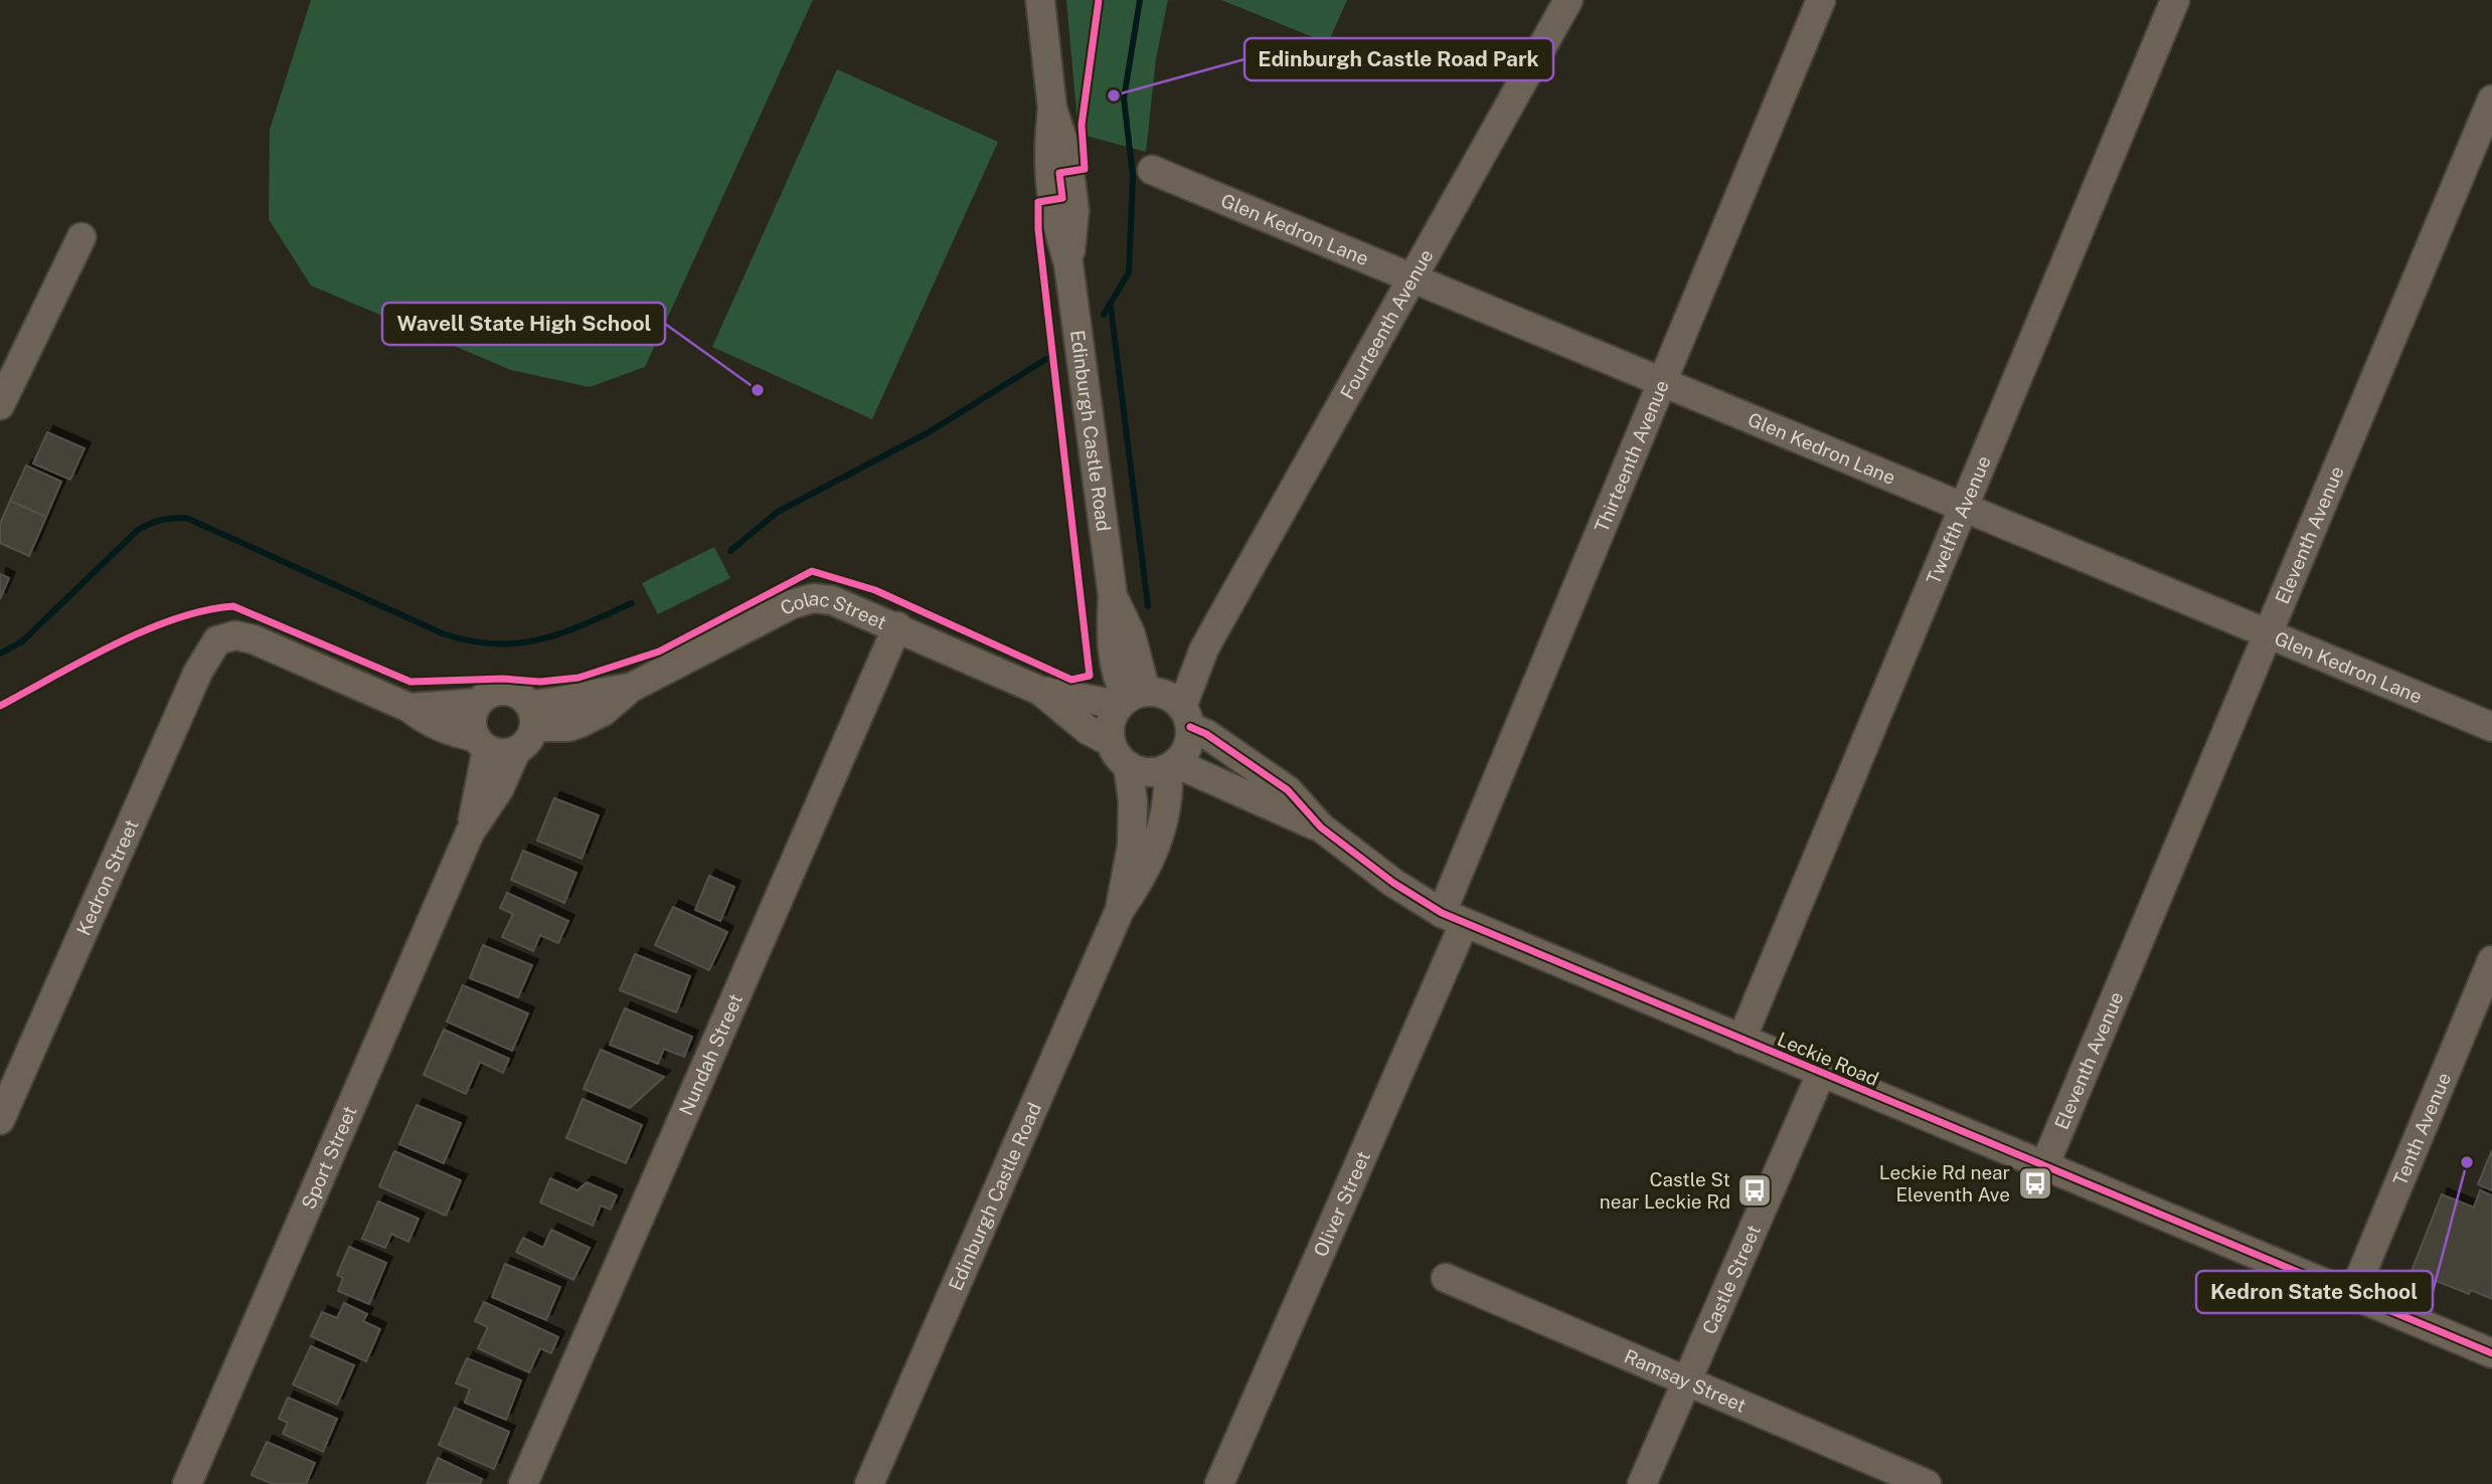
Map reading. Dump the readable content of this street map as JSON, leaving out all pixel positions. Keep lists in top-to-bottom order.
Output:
{
  "streets": {
    "street": [
      "Glen Kedron Lane",
      "Fourteenth Avenue",
      "Edinburgh Castle Road",
      "Thirteenth Avenue",
      "Twelfth Avenue",
      "Eleventh Avenue",
      "Colac Street",
      "Kedron Street",
      "Nundah Street",
      "Leckie Road",
      "Tenth Avenue",
      "Sport Street",
      "Oliver Street",
      "Castle Street",
      "Ramsay Street"
    ]
  },
  "crossings": [
    ["Glen Kedron Lane", "Fourteenth Avenue"],
    ["Glen Kedron Lane", "Thirteenth Avenue"],
    ["Glen Kedron Lane", "Twelfth Avenue"],
    ["Glen Kedron Lane", "Eleventh Avenue"],
    ["Fourteenth Avenue", "Edinburgh Castle Road"],
    ["Fourteenth Avenue", "Colac Street"],
    ["Fourteenth Avenue", "Leckie Road"],
    ["Edinburgh Castle Road", "Colac Street"],
    ["Edinburgh Castle Road", "Leckie Road"],
    ["Thirteenth Avenue", "Leckie Road"],
    ["Thirteenth Avenue", "Oliver Street"],
    ["Twelfth Avenue", "Leckie Road"],
    ["Eleventh Avenue", "Leckie Road"],
    ["Colac Street", "Nundah Street"],
    ["Colac Street", "Leckie Road"],
    ["Colac Street", "Sport Street"],
    ["Leckie Road", "Tenth Avenue"],
    ["Leckie Road", "Oliver Street"],
    ["Leckie Road", "Castle Street"],
    ["Castle Street", "Ramsay Street"]
  ],
  "places": {
    "other": ["Edinburgh Castle Road Park", "Wavell State High School", "Kedron State School"],
    "bus stop": ["Leckie Rd near Eleventh Ave", "Castle St near Leckie Rd"]
  }
}
